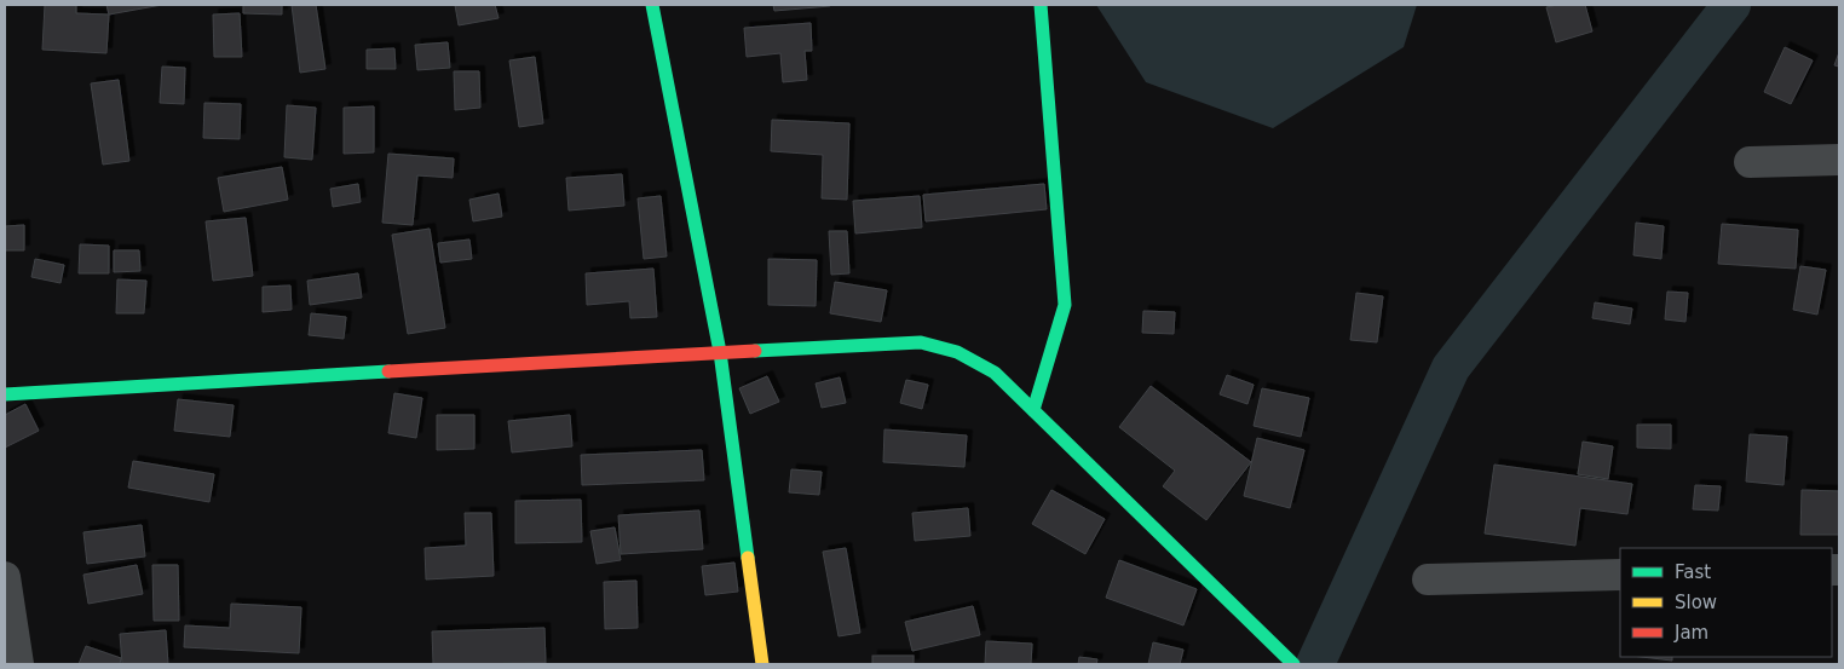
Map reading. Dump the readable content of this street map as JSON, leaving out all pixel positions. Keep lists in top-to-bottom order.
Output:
{
  "legend": ["Fast", "Slow", "Jam"]
}
